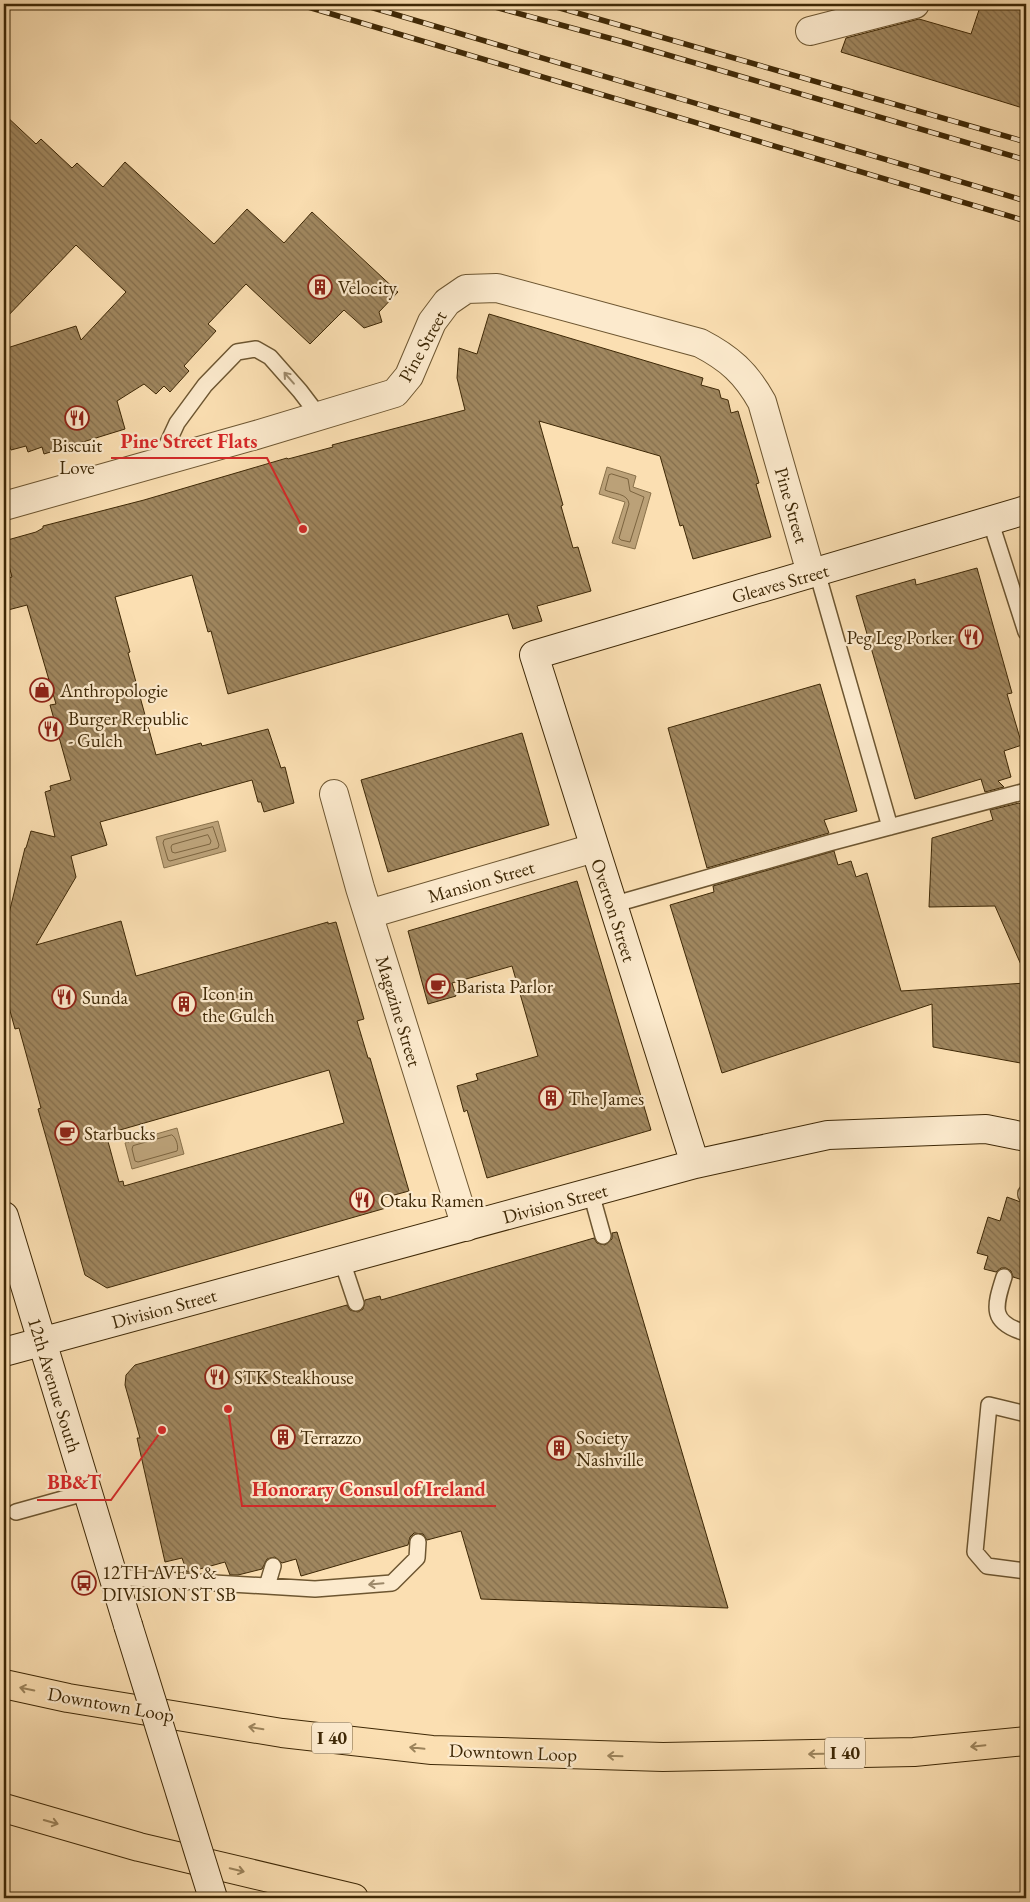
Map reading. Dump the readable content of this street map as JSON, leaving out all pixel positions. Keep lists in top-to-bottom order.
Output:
{
  "streets": {
    "highway": ["Downtown Loop", "I 40"],
    "main road": [
      "Pine Street",
      "Gleaves Street",
      "Mansion Street",
      "Overton Street",
      "Magazine Street",
      "Division Street",
      "12th Avenue South"
    ]
  },
  "crossings": [
    ["Pine Street", "Gleaves Street"],
    ["Gleaves Street", "Overton Street"],
    ["Mansion Street", "Overton Street"],
    ["Mansion Street", "Magazine Street"],
    ["Overton Street", "Division Street"],
    ["Magazine Street", "Division Street"],
    ["Division Street", "12th Avenue South"]
  ],
  "places": {
    "building": [
      "Velocity",
      "Icon in the Gulch",
      "The James",
      "Terrazzo",
      "Society Nashville"
    ],
    "restaurant": [
      "Biscuit Love",
      "Peg Leg Porker",
      "Burger Republic - Gulch",
      "Sunda",
      "Otaku Ramen",
      "STK Steakhouse"
    ],
    "other": ["Pine Street Flats", "Honorary Consul of Ireland", "BB&T"],
    "shop": ["Anthropologie"],
    "cafe": ["Barista Parlor", "Starbucks"],
    "bus stop": ["12TH AVE S & DIVISION ST SB"]
  }
}
